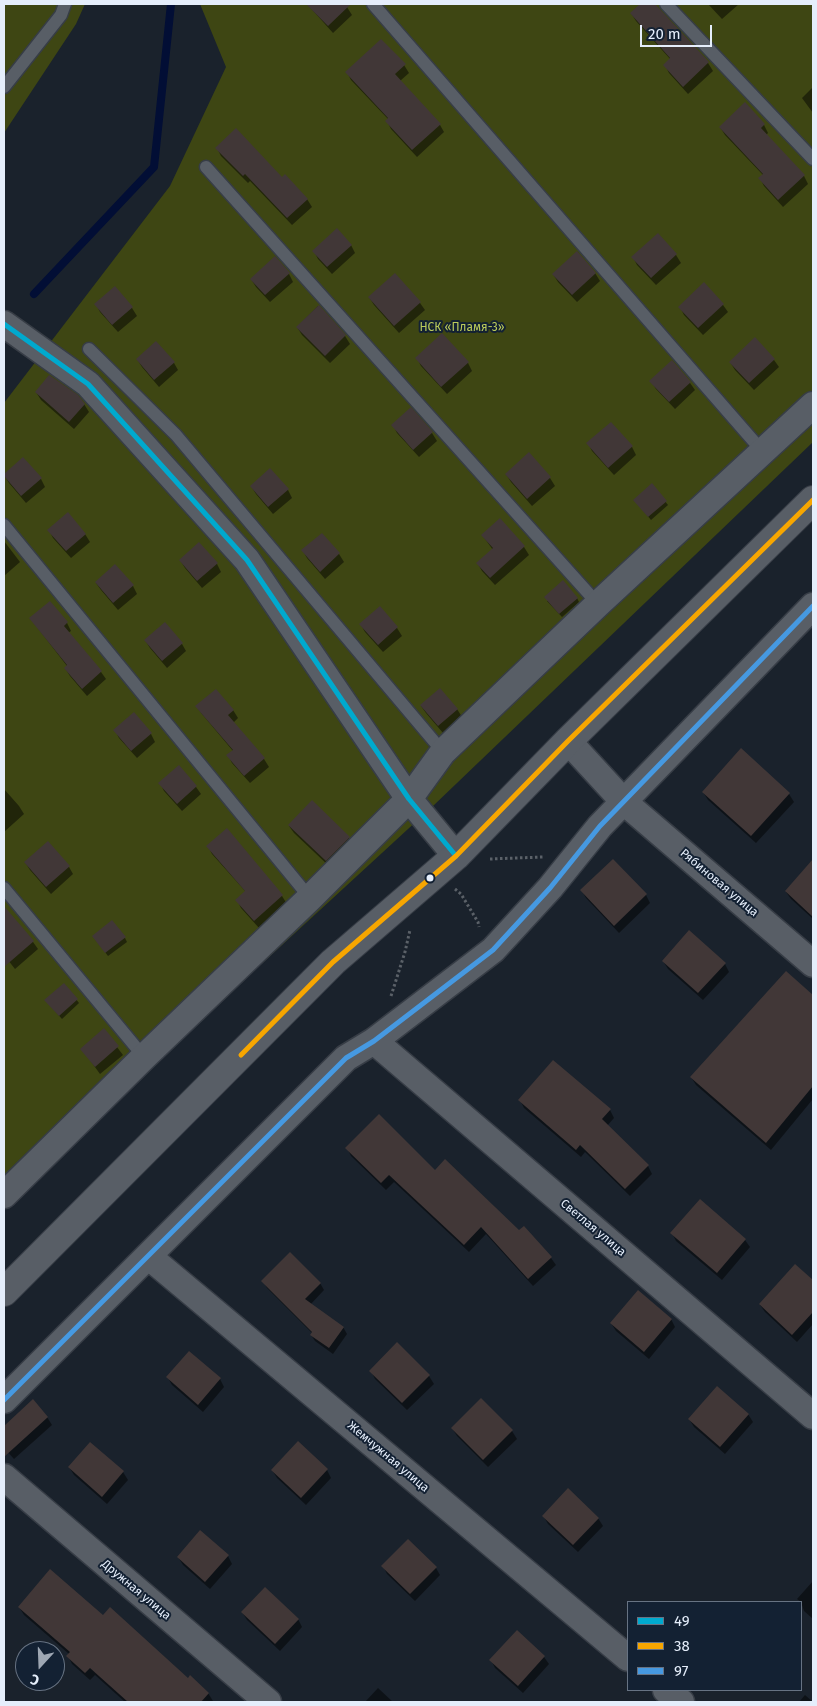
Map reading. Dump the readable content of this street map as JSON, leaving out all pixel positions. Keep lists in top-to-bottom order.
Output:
{
  "streets": {
    "street": [
      "Рябиновая улица",
      "Светлая улица",
      "Жемчужная улица",
      "Дружная улица"
    ]
  },
  "parks": ["НСК «Пламя-3»"],
  "lines": ["transit line 49", "transit line 38", "transit line 97"],
  "legend": ["49", "38", "97"],
  "scale_bar": "20 m",
  "north": "bottom"
}
